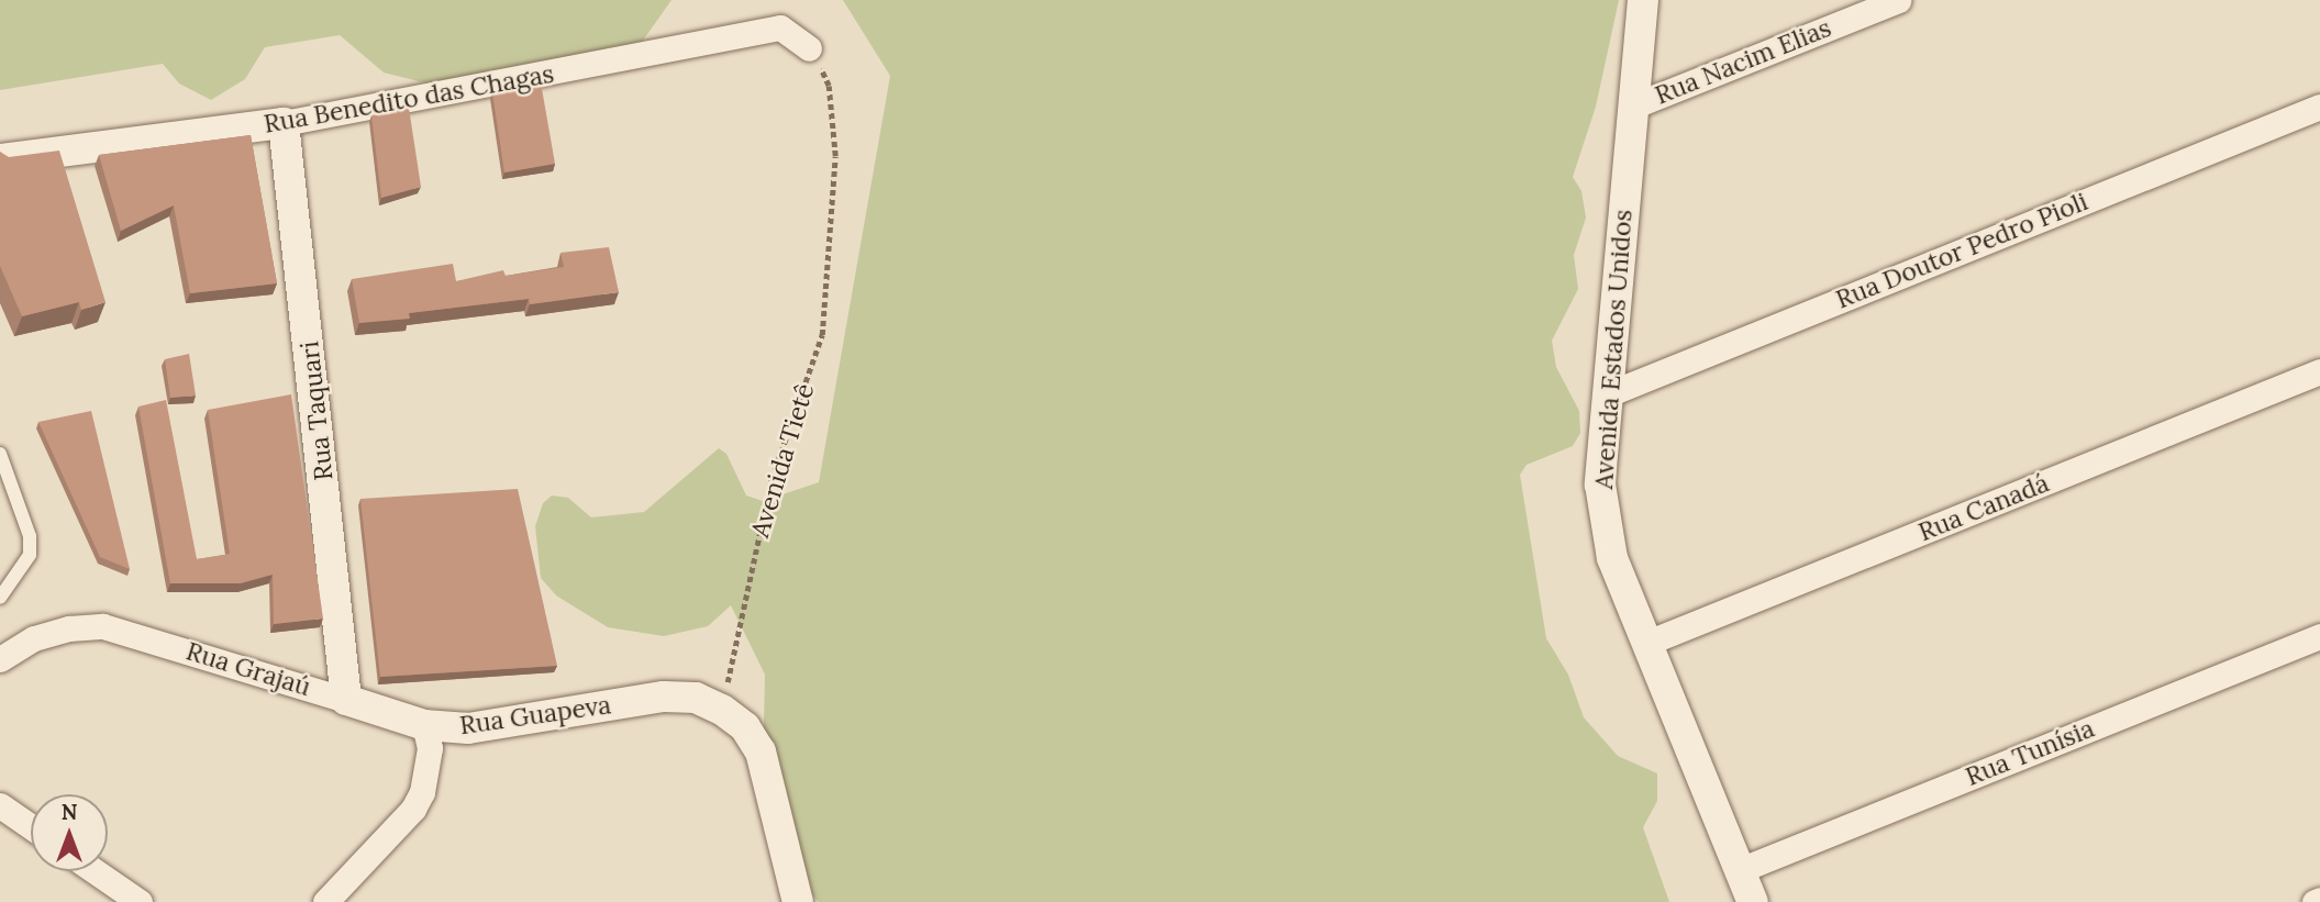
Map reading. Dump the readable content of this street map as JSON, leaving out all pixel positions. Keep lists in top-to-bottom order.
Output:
{
  "streets": {
    "street": [
      "Rua Nacim Elias",
      "Rua Benedito das Chagas",
      "Rua Doutor Pedro Pioli",
      "Avenida Estados Unidos",
      "Rua Taquari",
      "Rua Canadá",
      "Rua Grajaú",
      "Rua Guapeva",
      "Rua Tunísia"
    ],
    "path": ["Avenida Tietê"]
  },
  "crossings": [
    ["Rua Nacim Elias", "Avenida Estados Unidos"],
    ["Rua Benedito das Chagas", "Rua Taquari"],
    ["Rua Benedito das Chagas", "Avenida Tietê"],
    ["Rua Doutor Pedro Pioli", "Avenida Estados Unidos"],
    ["Avenida Estados Unidos", "Rua Canadá"],
    ["Avenida Estados Unidos", "Rua Tunísia"],
    ["Rua Taquari", "Rua Grajaú"],
    ["Avenida Tietê", "Rua Guapeva"],
    ["Rua Grajaú", "Rua Guapeva"]
  ],
  "north": "top"
}
